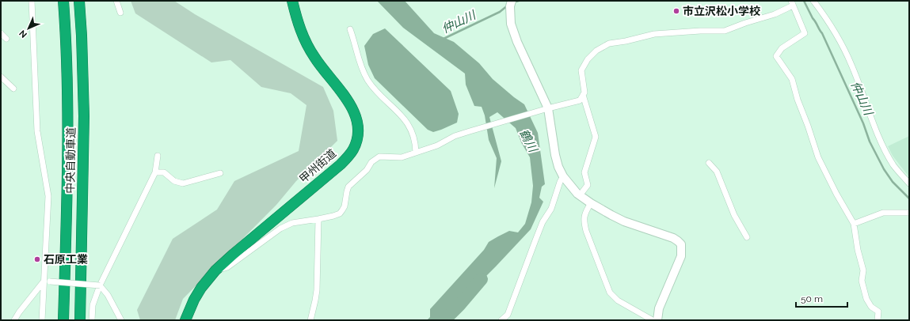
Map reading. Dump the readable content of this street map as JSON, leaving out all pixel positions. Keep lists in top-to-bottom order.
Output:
{
  "streets": {
    "highway": ["中央自動車道", "甲州街道"]
  },
  "water": ["仲山川", "鶴川"],
  "places": ["市立沢松小学校", "石原工業"],
  "scale_bar": "50 m",
  "north": "bottom left"
}
